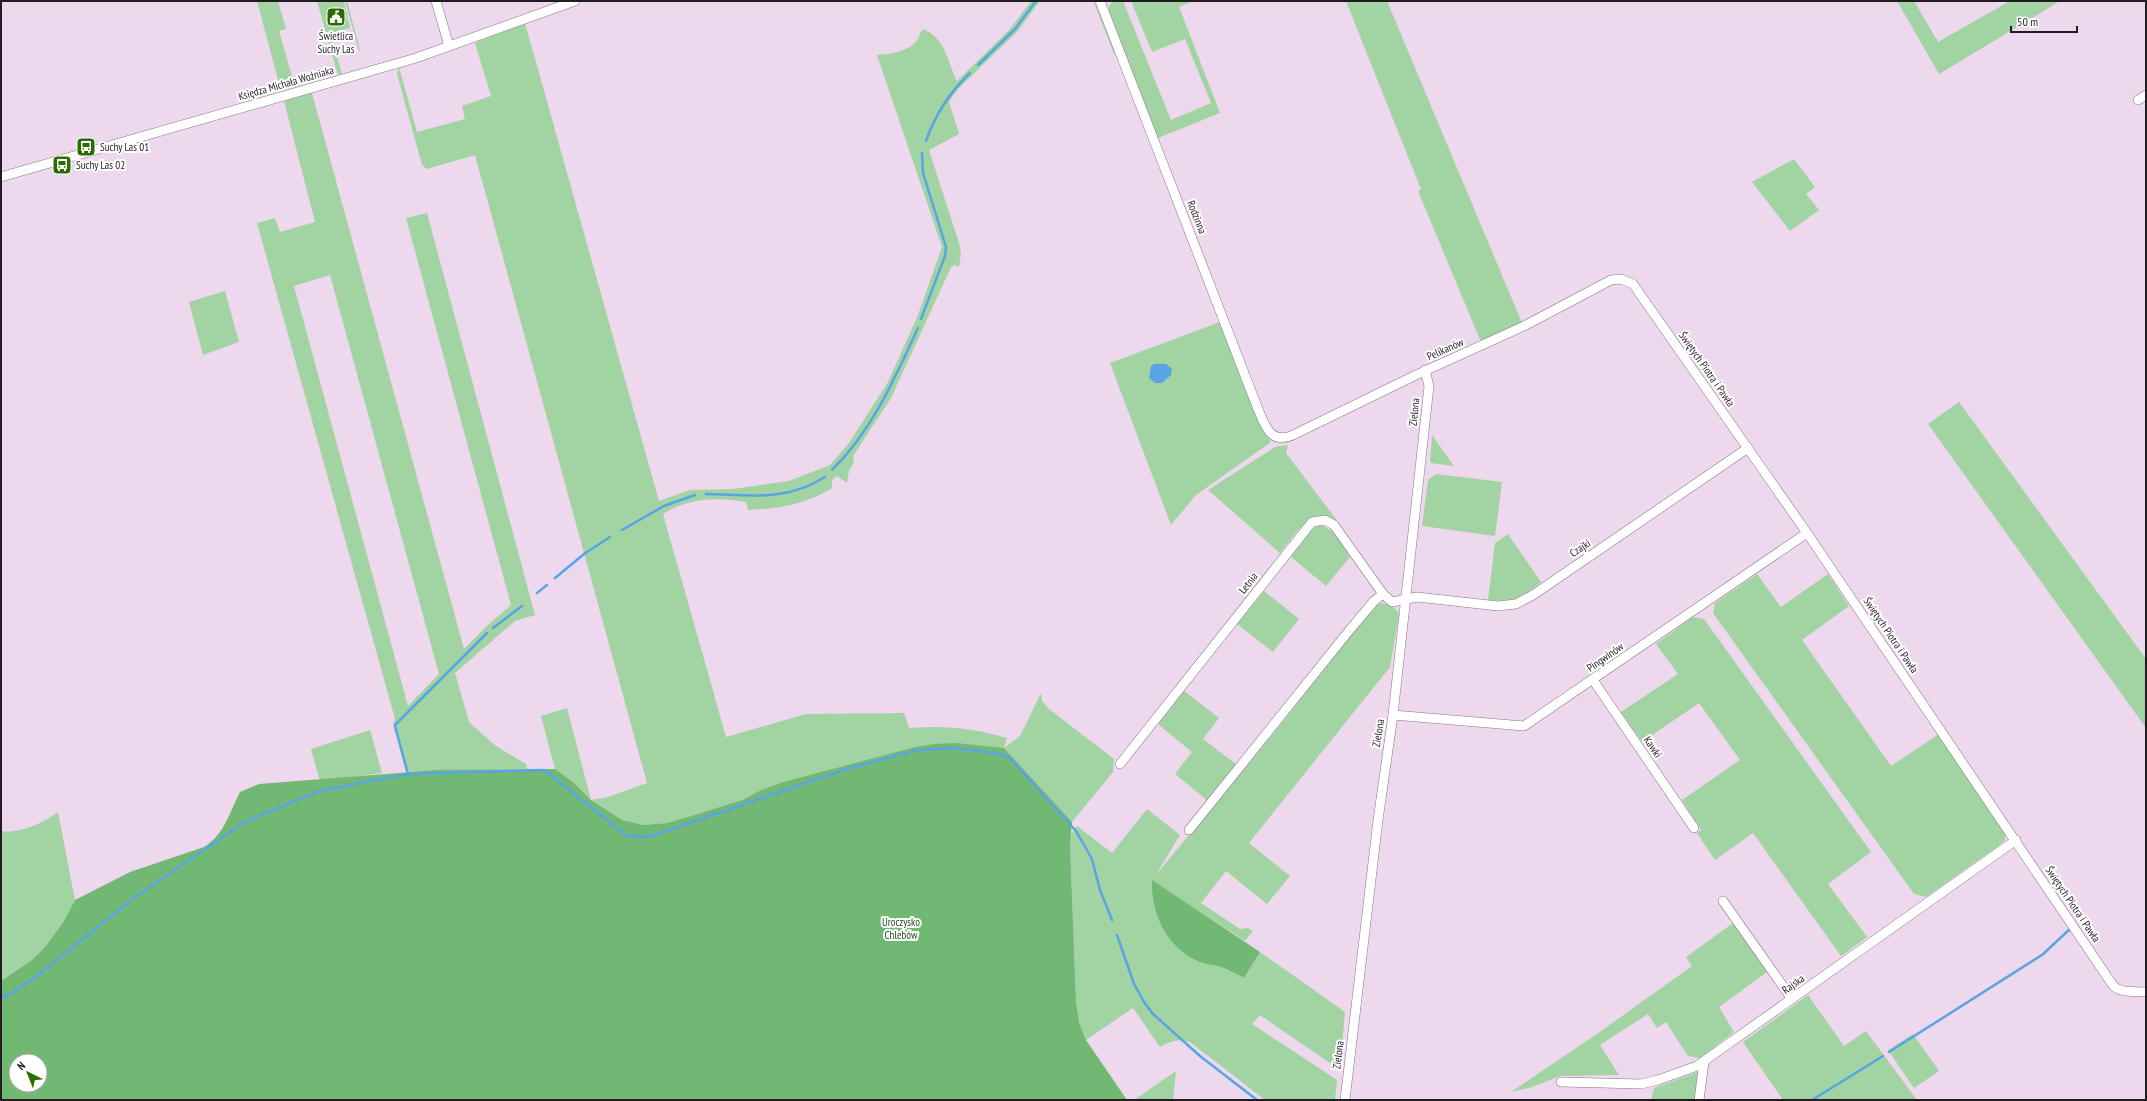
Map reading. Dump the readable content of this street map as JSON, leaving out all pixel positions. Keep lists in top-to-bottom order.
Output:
{
  "streets": {
    "street": [
      "Księdza Michała Woźniaka",
      "Rodzinna",
      "Pelikanów",
      "Świętych Piotra i Pawła",
      "Zielona",
      "Czajki",
      "Letnia",
      "Pingwinów",
      "Kawki",
      "Rajska"
    ]
  },
  "crossings": [
    ["Rodzinna", "Pelikanów"],
    ["Pelikanów", "Świętych Piotra i Pawła"],
    ["Pelikanów", "Zielona"],
    ["Świętych Piotra i Pawła", "Czajki"],
    ["Świętych Piotra i Pawła", "Pingwinów"],
    ["Świętych Piotra i Pawła", "Rajska"],
    ["Zielona", "Czajki"],
    ["Zielona", "Pingwinów"],
    ["Pingwinów", "Kawki"]
  ],
  "parks": ["Uroczysko Chlebów"],
  "places": {
    "public building": ["Świetlica Suchy Las"],
    "bus stop": ["Suchy Las 01", "Suchy Las 02"]
  },
  "scale_bar": "50 m",
  "north": "top left"
}
